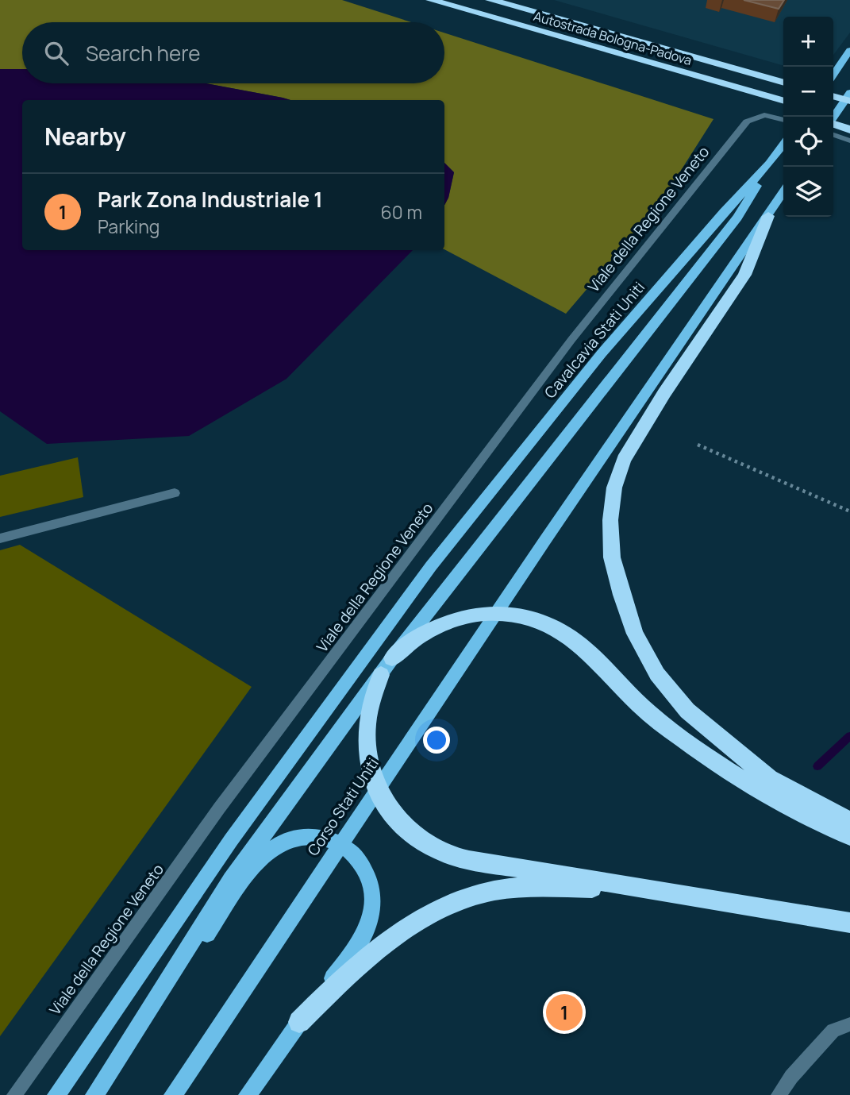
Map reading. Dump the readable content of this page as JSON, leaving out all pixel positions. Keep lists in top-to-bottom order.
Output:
{
  "streets": {
    "highway": ["Autostrada Bologna-Padova"],
    "main road": ["Cavalcavia Stati Uniti", "Corso Stati Uniti"],
    "street": ["Viale della Regione Veneto"]
  },
  "page": {
    "map_buttons": ["+", "−"],
    "search": "Search here",
    "heading": "Nearby",
    "list": [
      {
        "mark": "1",
        "name": "Park Zona Industriale 1",
        "note": "Parking",
        "value": "60 m"
      }
    ],
    "pins": "1"
  }
}
